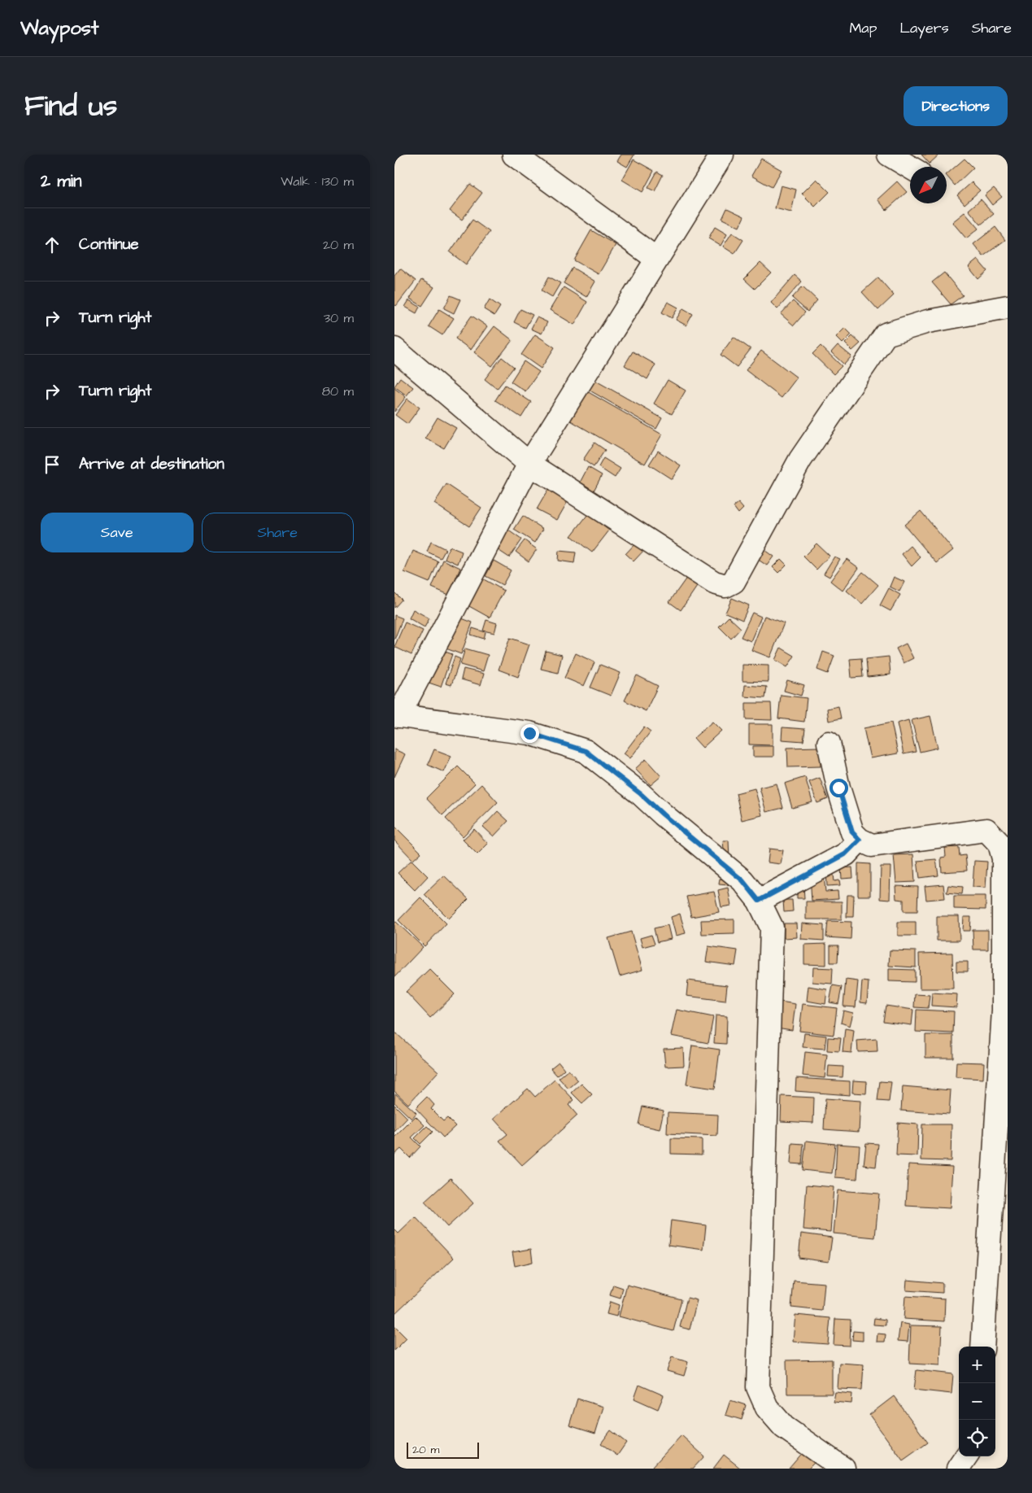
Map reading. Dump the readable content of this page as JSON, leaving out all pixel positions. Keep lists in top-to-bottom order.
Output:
{
  "scale_bar": "20 m",
  "north": "bottom left",
  "page": {
    "header": "Waypost",
    "nav": ["Map", "Layers", "Share"],
    "title": "Find us",
    "buttons": [
      "Directions",
      ["Save", "Share"]
    ],
    "heading": ["2 min", "Walk · 130 m"],
    "list": [
      ["Continue", "20 m"],
      ["Turn right", "30 m"],
      ["Turn right", "80 m"],
      "Arrive at destination"
    ],
    "map_buttons": ["+", "−"],
    "scale": "20 m"
  }
}
